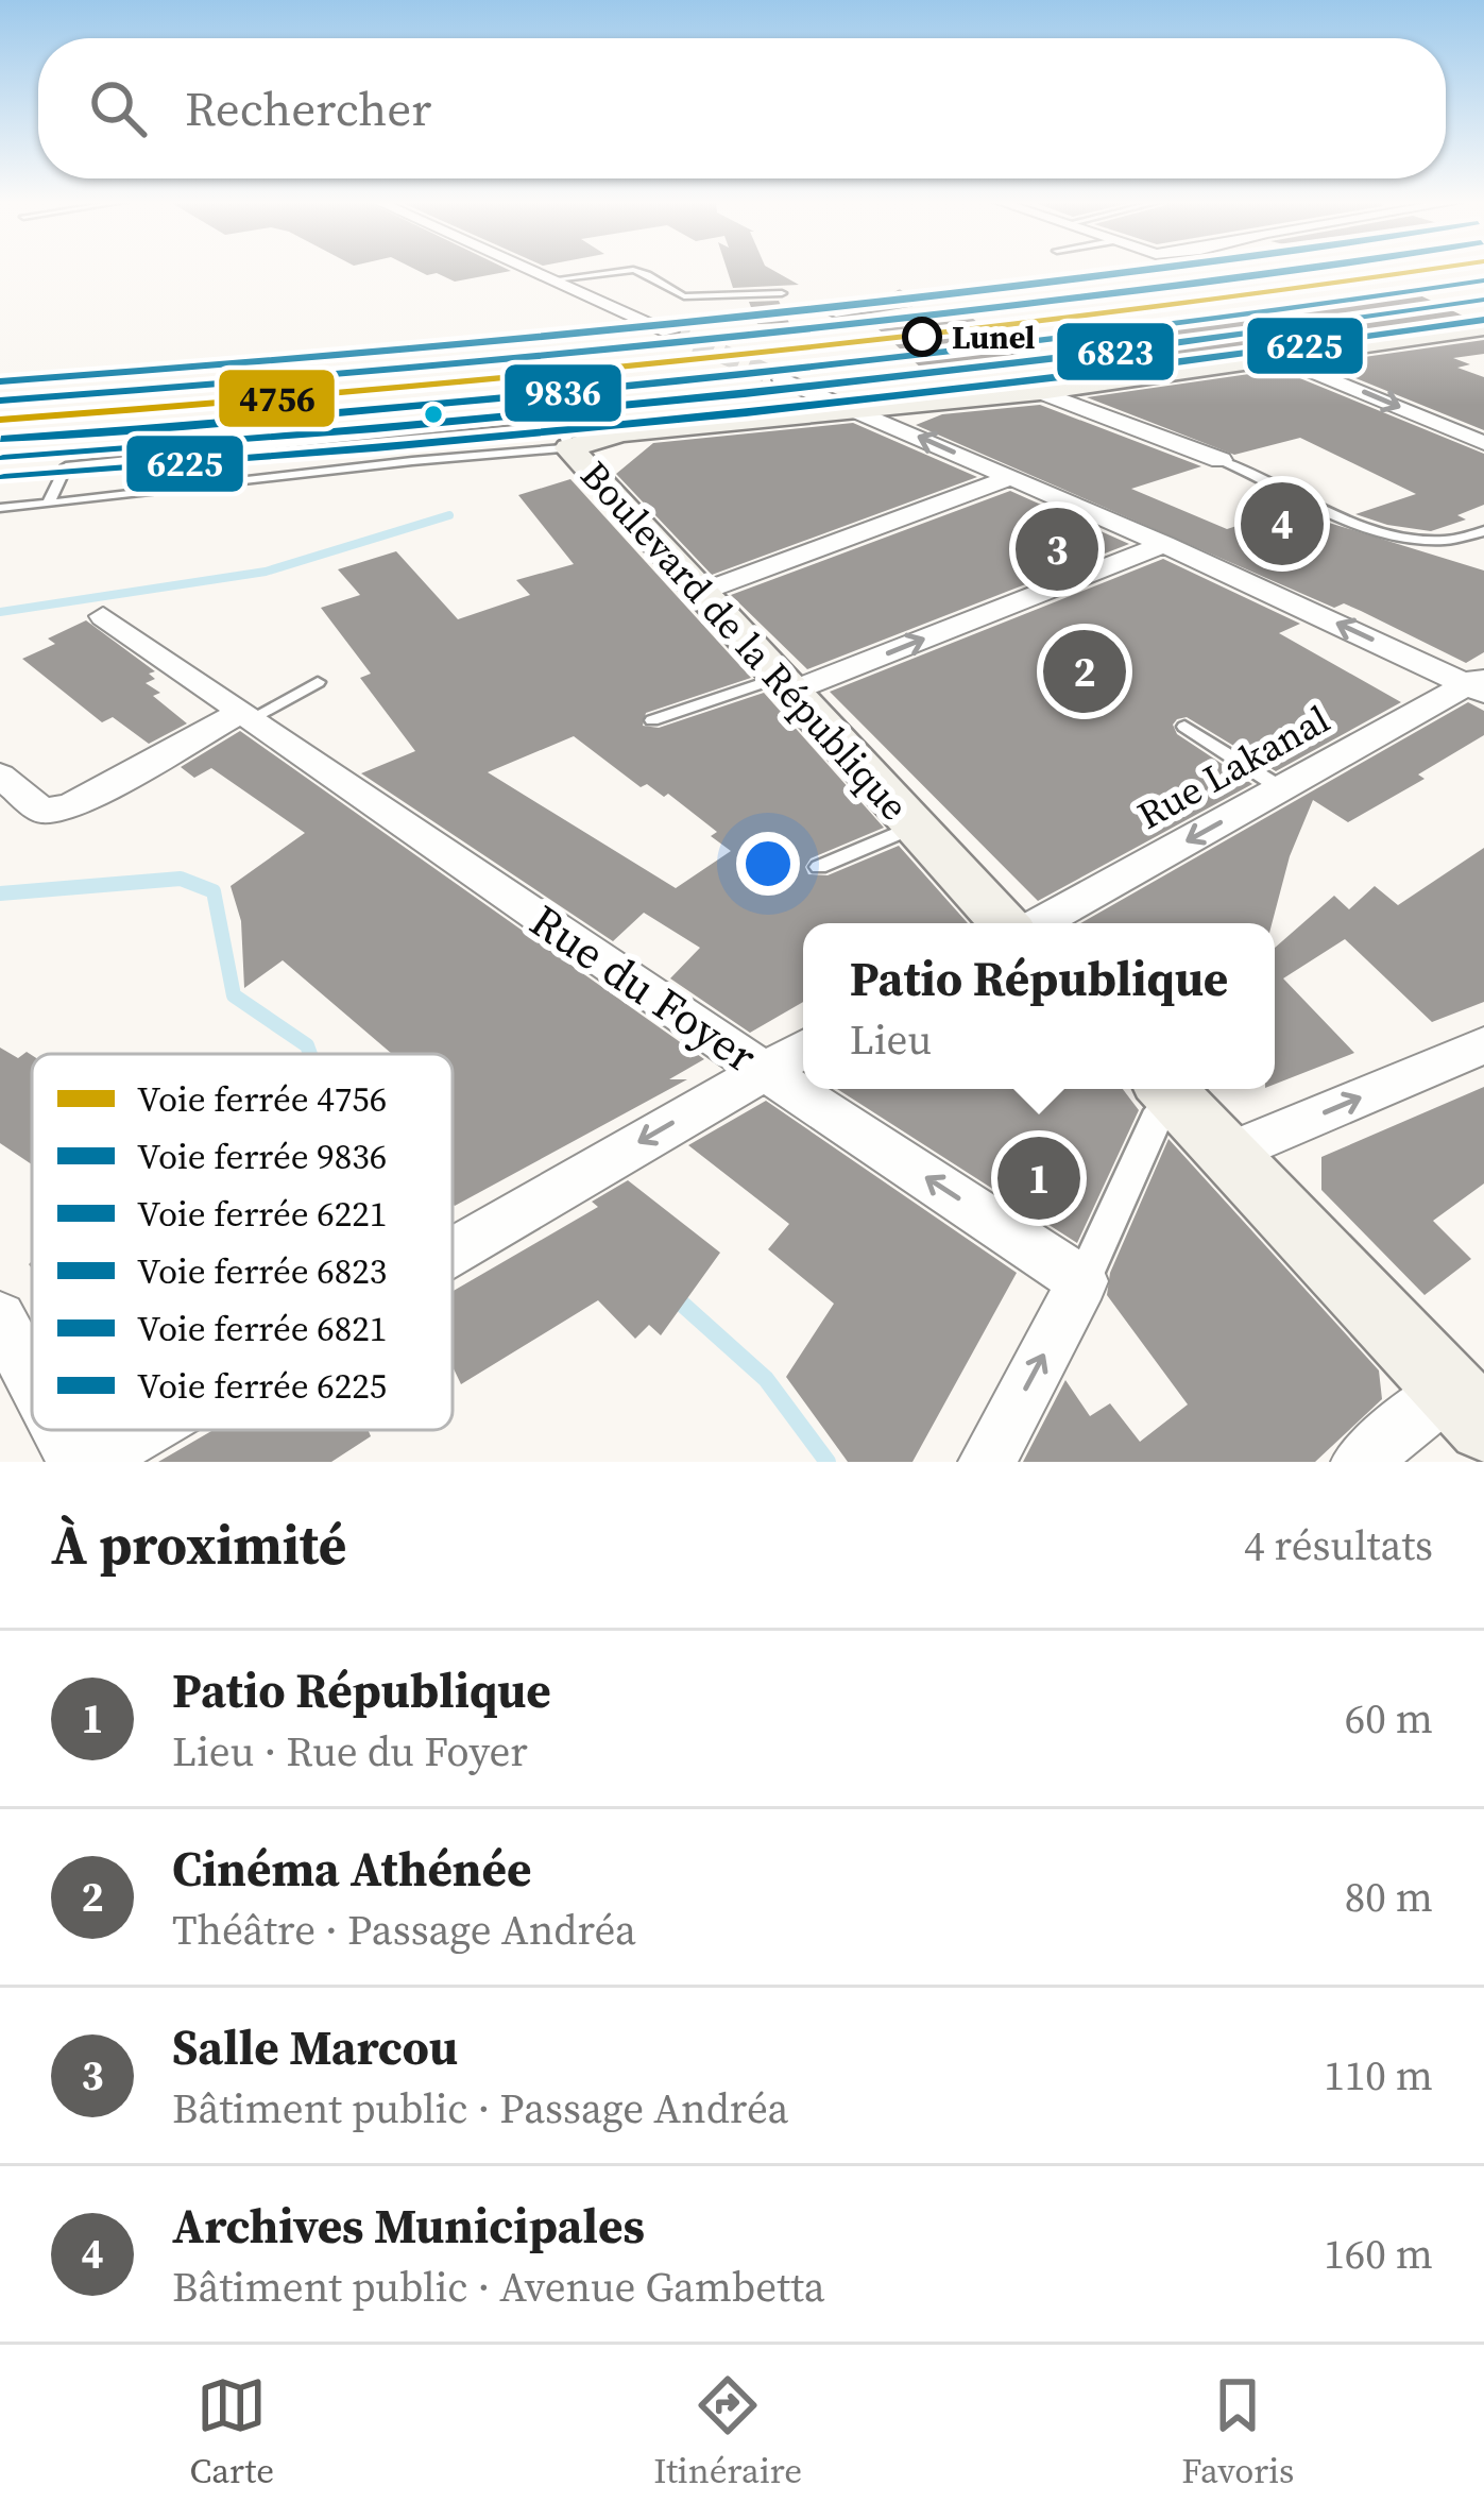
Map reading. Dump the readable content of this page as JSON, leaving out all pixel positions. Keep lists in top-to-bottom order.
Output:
{
  "streets": {
    "main road": ["Boulevard de la République"],
    "street": ["Rue Lakanal", "Rue du Foyer"]
  },
  "places": ["Lunel"],
  "lines": [
    "rail line 4756",
    "rail line 6221",
    "rail line 6821",
    "rail line 9836",
    "rail line 6823",
    "rail line 6225"
  ],
  "legend": [
    "Voie ferrée 4756",
    "Voie ferrée 9836",
    "Voie ferrée 6221",
    "Voie ferrée 6823",
    "Voie ferrée 6821",
    "Voie ferrée 6225"
  ],
  "page": {
    "search": "Rechercher",
    "pins": [
      "4",
      "3",
      "2",
      "1"
    ],
    "popup": ["Patio République", "Lieu"],
    "heading": ["À proximité", "4 résultats"],
    "list": [
      {
        "mark": "1",
        "name": "Patio République",
        "note": "Lieu · Rue du Foyer",
        "value": "60 m"
      },
      {
        "mark": "2",
        "name": "Cinéma Athénée",
        "note": "Théâtre · Passage Andréa",
        "value": "80 m"
      },
      {
        "mark": "3",
        "name": "Salle Marcou",
        "note": "Bâtiment public · Passage Andréa",
        "value": "110 m"
      },
      {
        "mark": "4",
        "name": "Archives Municipales",
        "note": "Bâtiment public · Avenue Gambetta",
        "value": "160 m"
      }
    ],
    "nav": ["Carte", "Itinéraire", "Favoris"]
  }
}
